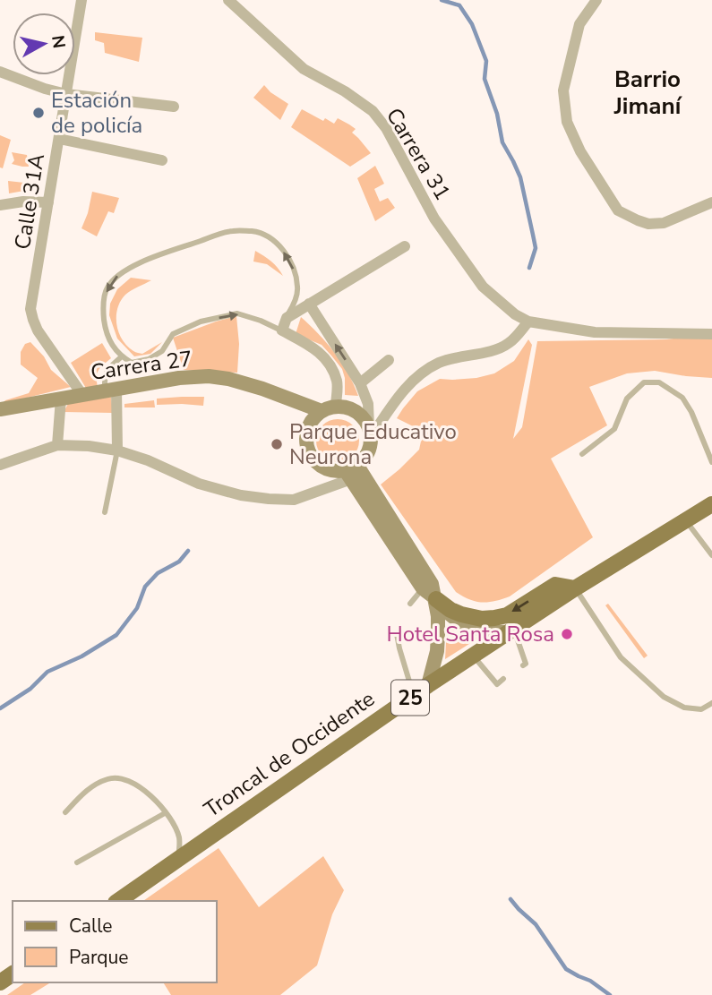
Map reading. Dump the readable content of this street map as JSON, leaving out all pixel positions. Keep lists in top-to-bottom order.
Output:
{
  "streets": {
    "main road": ["Carrera 27", "25", "Troncal de Occidente"],
    "street": ["Carrera 31", "Calle 31A"]
  },
  "crossings": [
    ["Calle 31A", "Carrera 27"]
  ],
  "districts": ["Barrio Jimaní"],
  "places": ["Estación de policía", "Parque Educativo Neurona", "Hotel Santa Rosa"],
  "legend": ["Calle", "Parque"],
  "north": "right"
}
